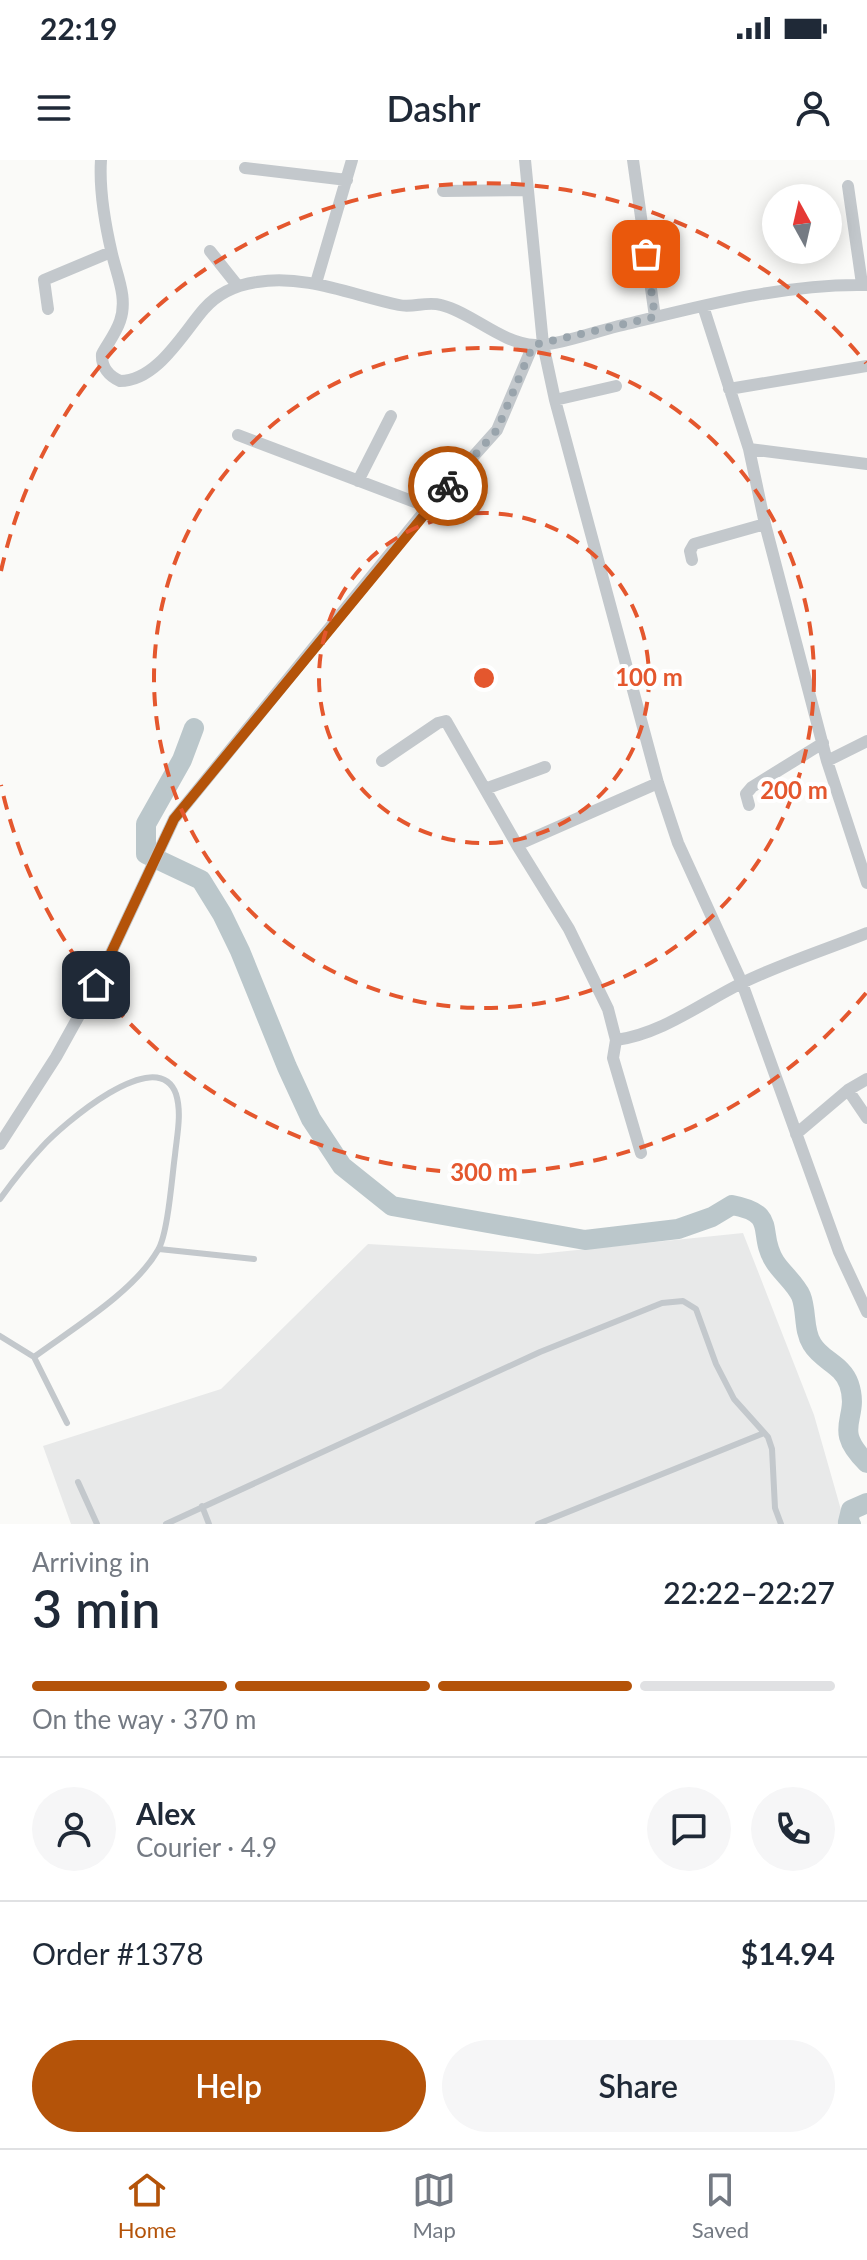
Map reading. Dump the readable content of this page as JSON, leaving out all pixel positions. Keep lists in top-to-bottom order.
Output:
{
  "north": "top",
  "page": {
    "status": "22:19",
    "header": "Dashr",
    "heading": ["3 min", "Arriving in", "22:22–22:27"],
    "panel": [
      "Alex",
      "Courier · 4.9",
      "Order #1378",
      "$14.94"
    ],
    "bar": "On the way · 370 m",
    "buttons": ["Help", "Share"],
    "tabs": ["Home", "Map", "Saved"]
  },
  "rings": ["100 m", "200 m", "300 m"]
}
